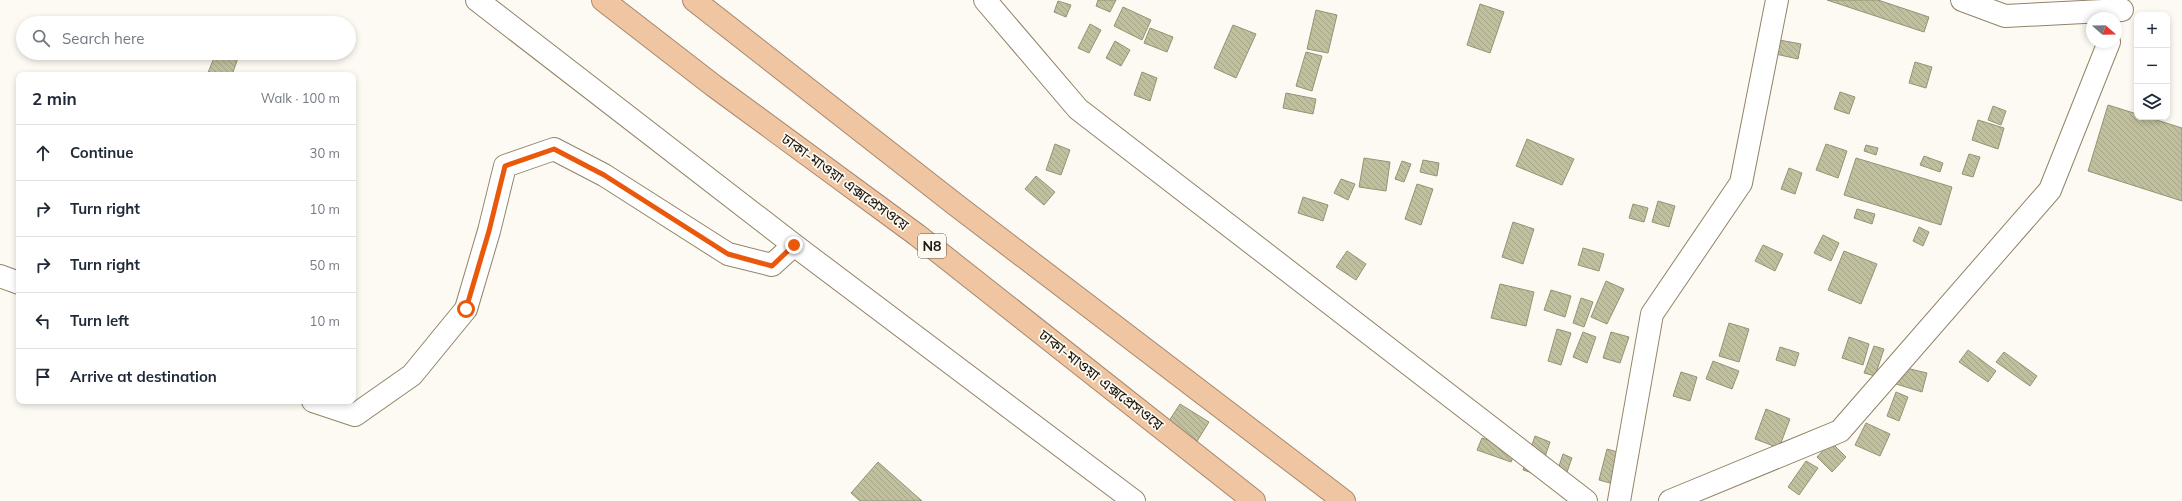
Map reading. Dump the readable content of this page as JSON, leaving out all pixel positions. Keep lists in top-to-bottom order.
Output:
{
  "streets": {
    "highway": ["ঢাকা-মাওয়া এক্সপ্রেসওয়ে", "N8"]
  },
  "north": "right",
  "page": {
    "map_buttons": ["+", "−"],
    "search": "Search here",
    "heading": ["2 min", "Walk · 100 m"],
    "list": [
      ["Continue", "30 m"],
      ["Turn right", "10 m"],
      ["Turn right", "50 m"],
      ["Turn left", "10 m"],
      "Arrive at destination"
    ]
  }
}
